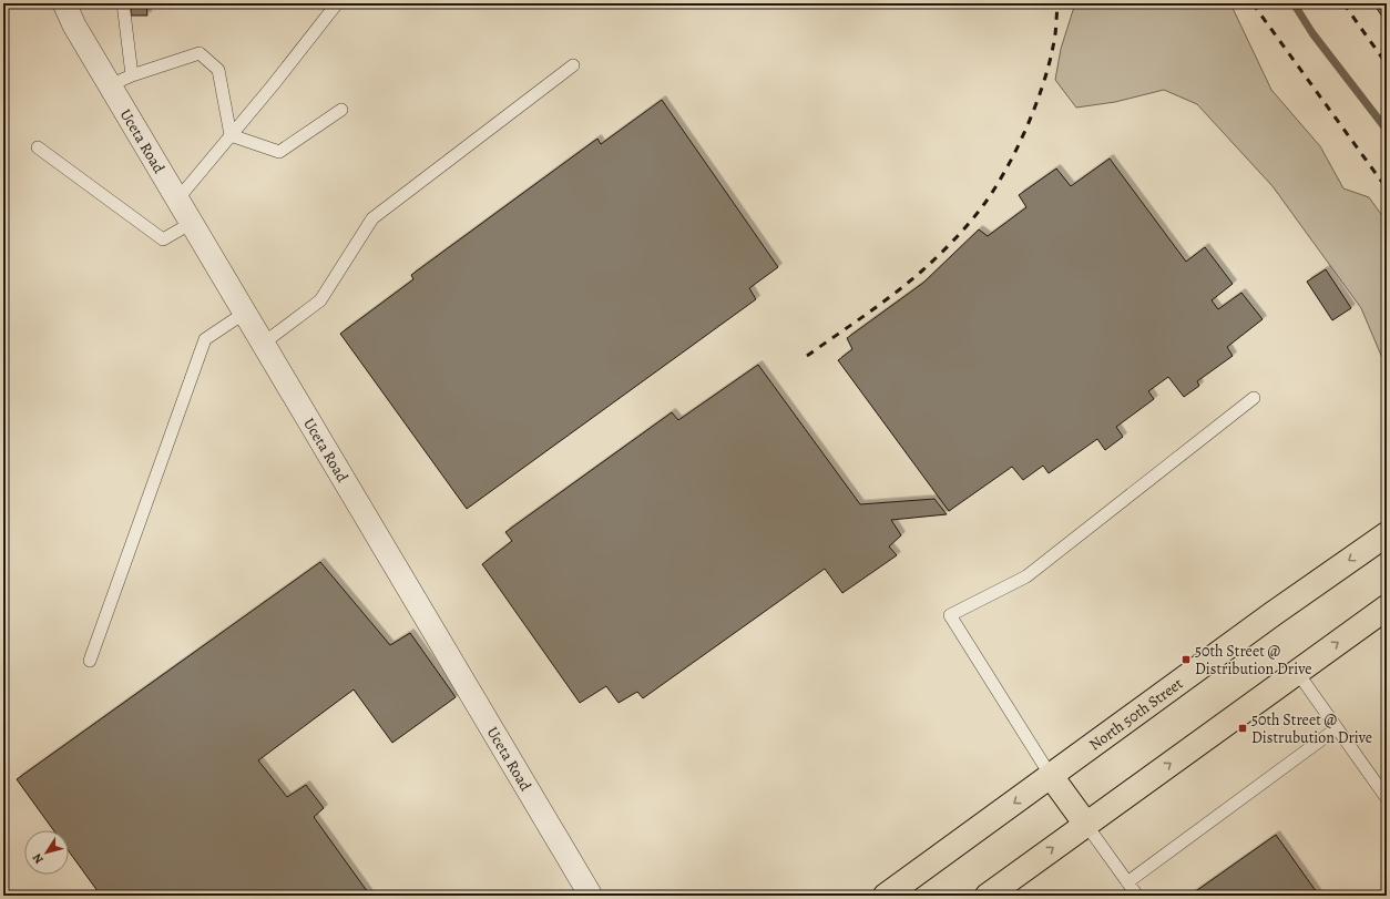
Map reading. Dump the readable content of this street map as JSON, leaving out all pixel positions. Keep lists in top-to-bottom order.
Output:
{
  "streets": {
    "main road": ["North 50th Street"],
    "street": ["Uceta Road"]
  },
  "places": {
    "transit": ["50th Street @ Distribution Drive", "50th Street @ Distrubution Drive"]
  },
  "north": "bottom left"
}
